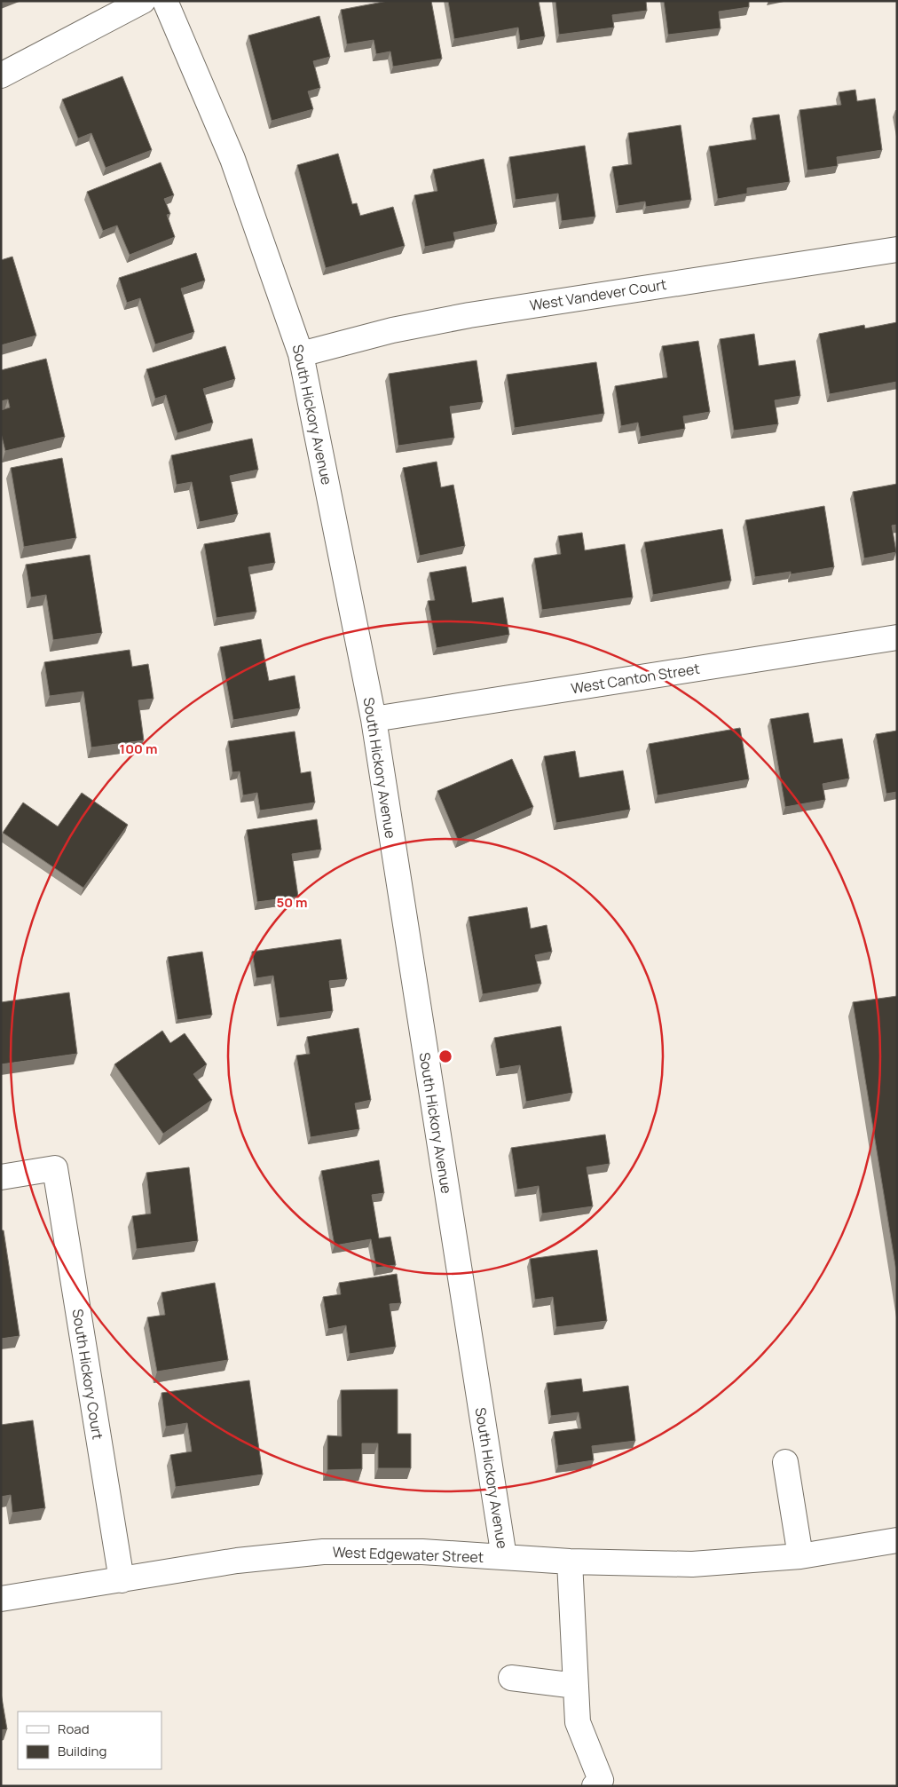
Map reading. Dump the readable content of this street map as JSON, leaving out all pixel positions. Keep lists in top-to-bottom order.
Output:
{
  "streets": {
    "street": [
      "West Vandever Court",
      "South Hickory Avenue",
      "West Canton Street",
      "South Hickory Court",
      "West Edgewater Street"
    ]
  },
  "crossings": [
    ["West Vandever Court", "South Hickory Avenue"],
    ["South Hickory Avenue", "West Canton Street"],
    ["South Hickory Avenue", "West Edgewater Street"],
    ["South Hickory Court", "West Edgewater Street"]
  ],
  "legend": ["Road", "Building"],
  "rings": ["100 m", "50 m"]
}
